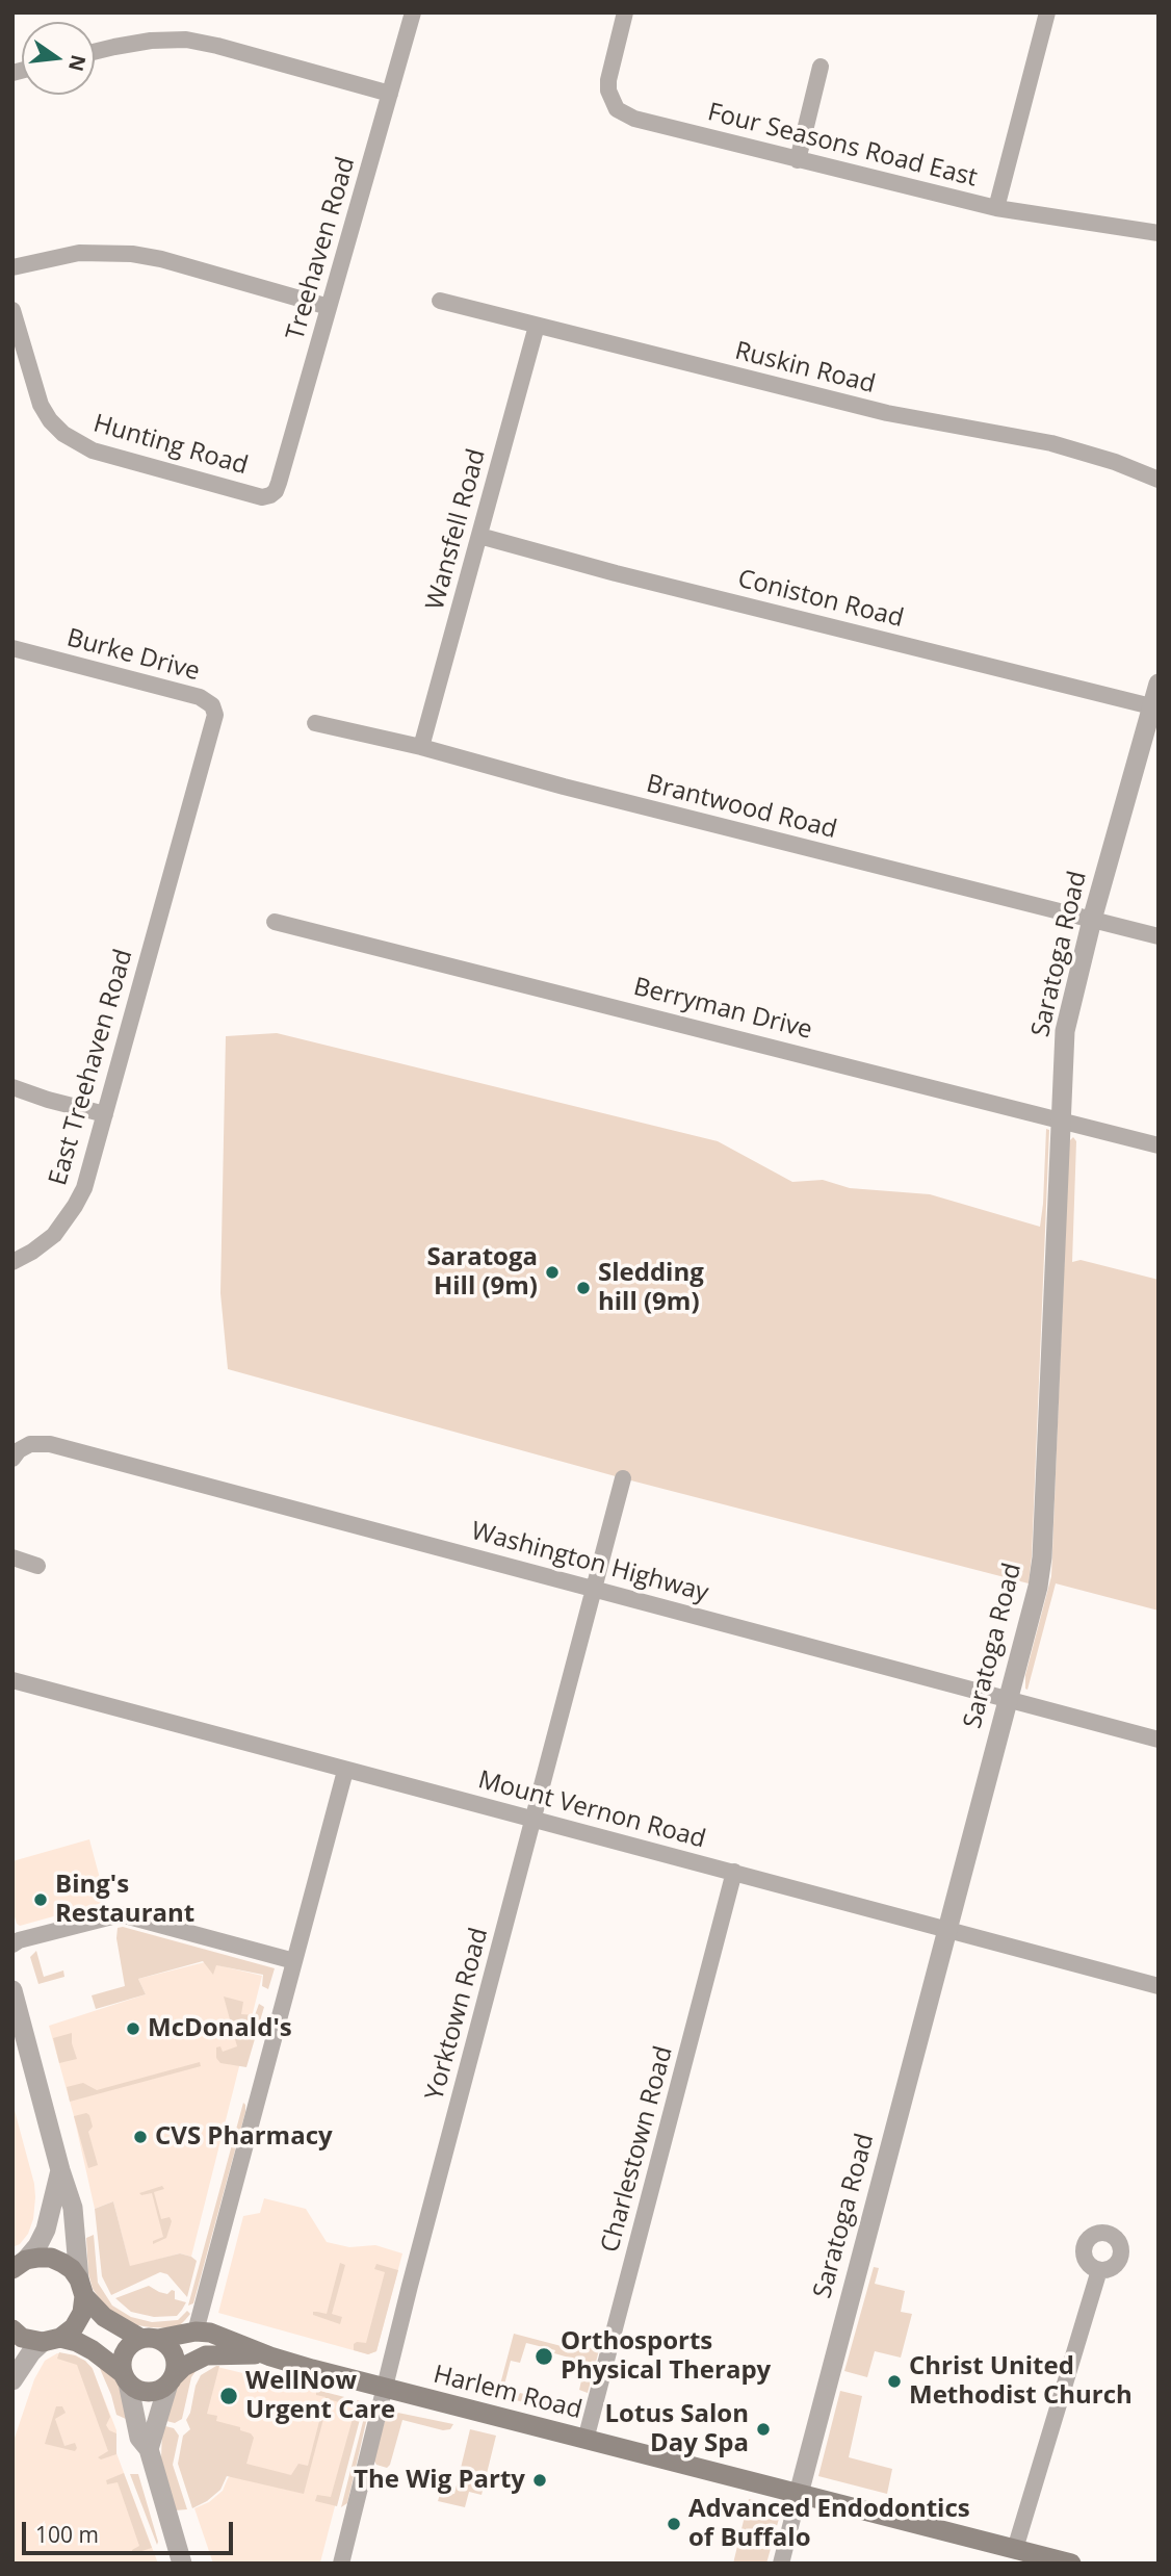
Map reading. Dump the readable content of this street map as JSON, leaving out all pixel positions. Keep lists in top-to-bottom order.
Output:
{
  "streets": {
    "main road": ["Harlem Road"],
    "street": [
      "Four Seasons Road East",
      "Treehaven Road",
      "Ruskin Road",
      "Hunting Road",
      "Wansfell Road",
      "Coniston Road",
      "Burke Drive",
      "Brantwood Road",
      "Saratoga Road",
      "Berryman Drive",
      "East Treehaven Road",
      "Washington Highway",
      "Mount Vernon Road",
      "Yorktown Road",
      "Charlestown Road"
    ]
  },
  "crossings": [
    ["Treehaven Road", "Hunting Road"],
    ["Ruskin Road", "Wansfell Road"],
    ["Wansfell Road", "Coniston Road"],
    ["Wansfell Road", "Brantwood Road"],
    ["Coniston Road", "Saratoga Road"],
    ["Burke Drive", "East Treehaven Road"],
    ["Brantwood Road", "Saratoga Road"],
    ["Saratoga Road", "Berryman Drive"],
    ["Saratoga Road", "Washington Highway"],
    ["Saratoga Road", "Mount Vernon Road"],
    ["Saratoga Road", "Harlem Road"],
    ["Washington Highway", "Yorktown Road"],
    ["Mount Vernon Road", "Yorktown Road"],
    ["Mount Vernon Road", "Charlestown Road"],
    ["Yorktown Road", "Harlem Road"],
    ["Charlestown Road", "Harlem Road"]
  ],
  "places": [
    "Saratoga Hill (9m)",
    "Sledding hill (9m)",
    "Bing's Restaurant",
    "McDonald's",
    "CVS Pharmacy",
    "Orthosports Physical Therapy",
    "Christ United Methodist Church",
    "WellNow Urgent Care",
    "Lotus Salon Day Spa",
    "The Wig Party",
    "Advanced Endodontics of Buffalo"
  ],
  "scale_bar": "100 m",
  "north": "right"
}
